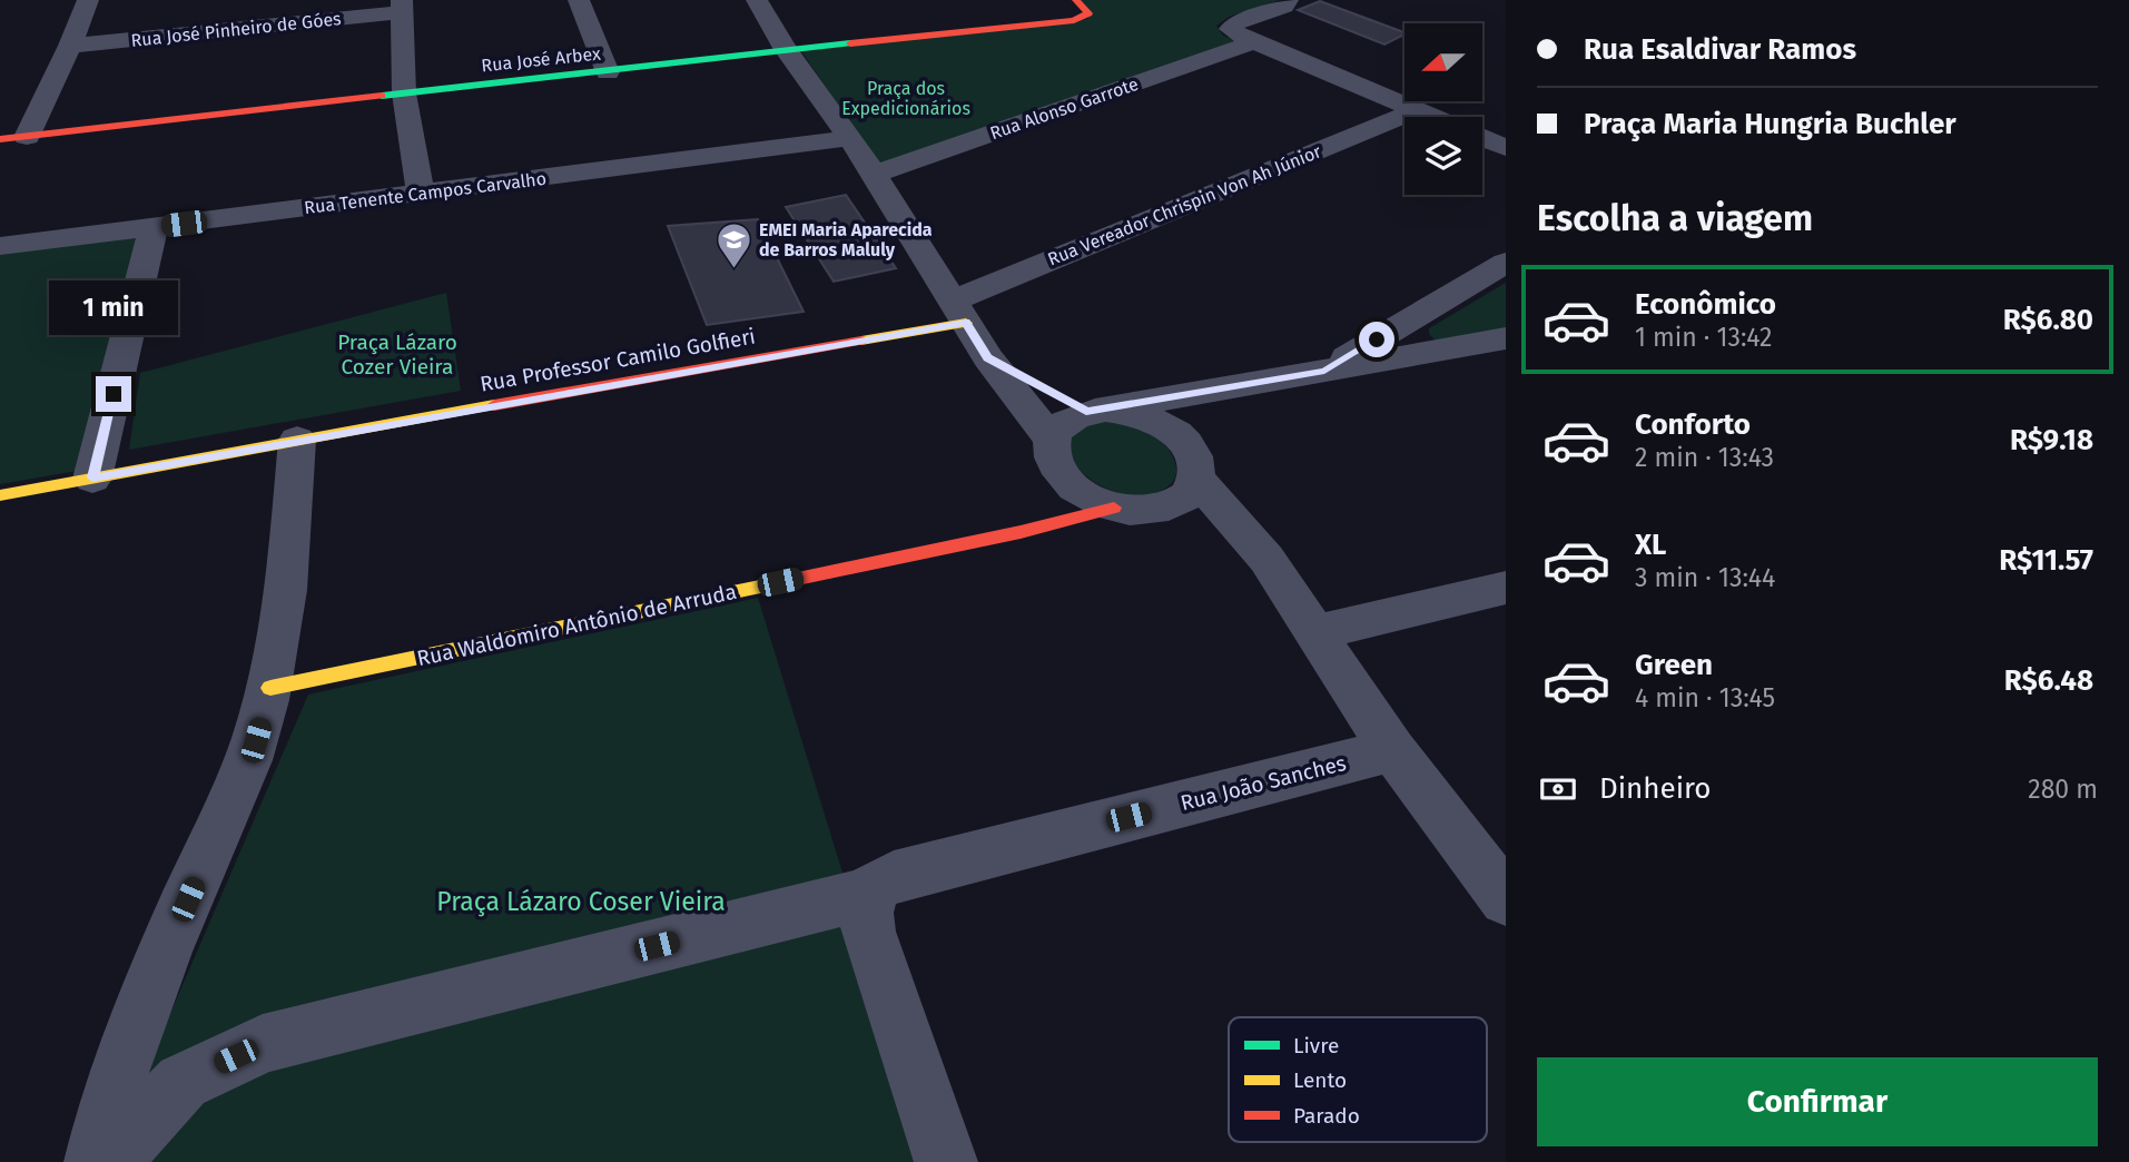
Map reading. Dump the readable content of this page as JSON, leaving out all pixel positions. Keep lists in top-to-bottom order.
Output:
{
  "streets": {
    "street": [
      "Rua José Pinheiro de Góes",
      "Rua José Arbex",
      "Rua Alonso Garrote",
      "Rua Tenente Campos Carvalho",
      "Rua Vereador Chrispin Von Ah Júnior",
      "Rua Professor Camilo Golfieri",
      "Rua Waldomiro Antônio de Arruda",
      "Rua João Sanches"
    ]
  },
  "crossings": [
    ["Rua Vereador Chrispin Von Ah Júnior", "Rua Professor Camilo Golfieri"]
  ],
  "parks": ["Praça dos Expedicionários", "Praça Lázaro Cozer Vieira", "Praça Lázaro Coser Vieira"],
  "places": {
    "school or university": ["EMEI Maria Aparecida de Barros Maluly"]
  },
  "legend": ["Livre", "Lento", "Parado"],
  "north": "left",
  "page": {
    "banner": ["Rua Esaldivar Ramos", "Praça Maria Hungria Buchler"],
    "heading": "Escolha a viagem",
    "list": [
      {
        "name": "Econômico",
        "note": "1 min · 13:42",
        "value": "R$6.80"
      },
      {
        "name": "Conforto",
        "note": "2 min · 13:43",
        "value": "R$9.18"
      },
      {
        "name": "XL",
        "note": "3 min · 13:44",
        "value": "R$11.57"
      },
      {
        "name": "Green",
        "note": "4 min · 13:45",
        "value": "R$6.48"
      }
    ],
    "bubble": "1 min",
    "pay": ["Dinheiro", "280 m"],
    "buttons": "Confirmar"
  }
}
